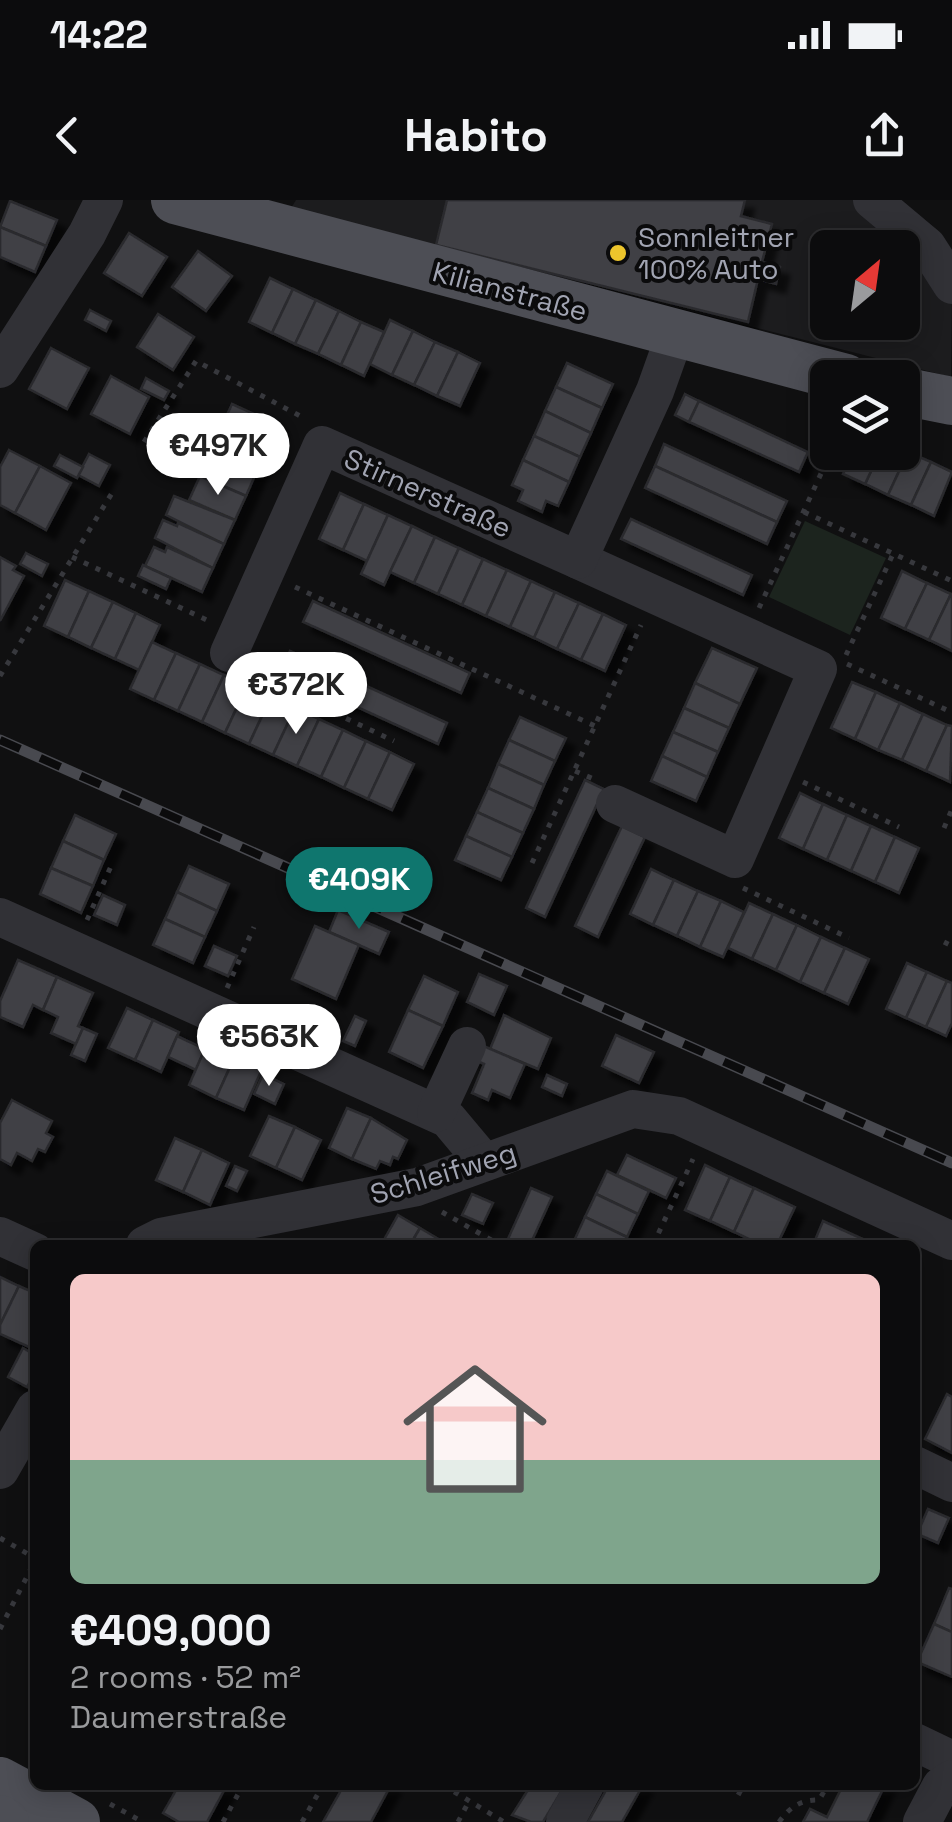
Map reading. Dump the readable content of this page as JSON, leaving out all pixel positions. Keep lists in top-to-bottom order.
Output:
{
  "streets": {
    "main road": ["Kilianstraße"],
    "street": ["Stirnerstraße", "Schleifweg"]
  },
  "places": ["Sonnleitner 100% Auto"],
  "north": "top right",
  "page": {
    "status": "14:22",
    "header": "Habito",
    "price": [
      "€497K",
      "€372K",
      "€409K",
      "€563K"
    ],
    "list": [
      {
        "name": "€409,000",
        "note": "2 rooms · 52 m² · Daumerstraße"
      }
    ]
  }
}
